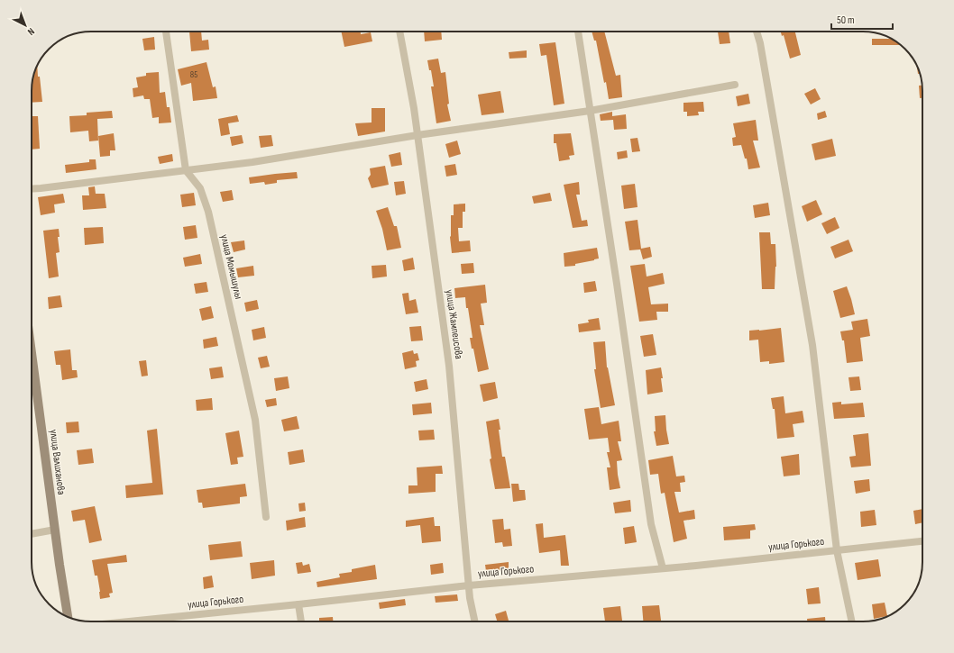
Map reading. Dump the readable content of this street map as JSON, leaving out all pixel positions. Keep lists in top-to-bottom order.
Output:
{
  "streets": {
    "main road": ["улица Валиханова"],
    "street": ["улица Момышулы", "улица Жампеисова", "улица Горького"]
  },
  "crossings": [
    ["улица Жампеисова", "улица Горького"]
  ],
  "house_numbers": ["85"],
  "scale_bar": "50 m",
  "north": "bottom right"
}
